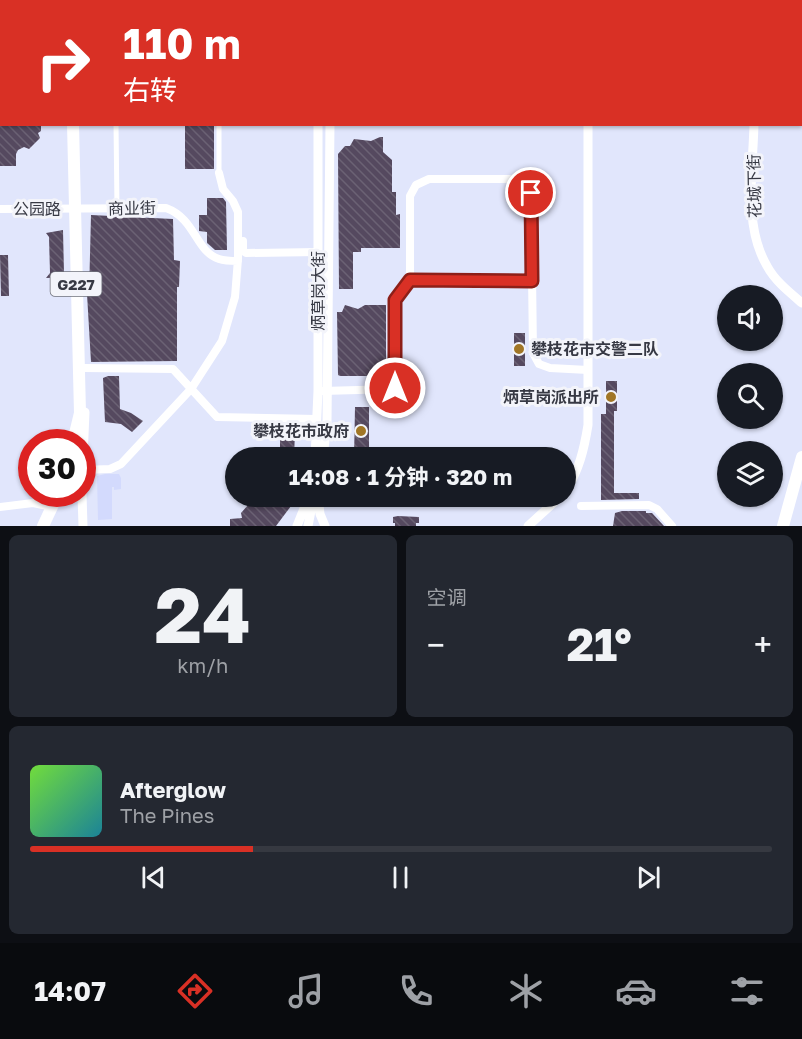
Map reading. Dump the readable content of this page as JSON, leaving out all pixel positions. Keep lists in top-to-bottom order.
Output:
{
  "streets": {
    "main road": ["G227"],
    "street": [
      "花城下街",
      "商业街",
      "公园路",
      "炳草岗大街"
    ]
  },
  "crossings": [
    ["商业街", "公园路"],
    ["商业街", "G227"],
    ["公园路", "G227"]
  ],
  "places": ["攀枝花市交警二队", "炳草岗派出所", "攀枝花市政府"],
  "page": {
    "turn": ["110 m", "右转"],
    "limit": "30",
    "trip": "14:08 · 1 分钟 · 320 m",
    "tile": [
      ["24", "km/h"],
      "空调"
    ],
    "heat": ["−", "21°", "+"],
    "song": ["Afterglow", "The Pines"],
    "tabs": "14:07"
  }
}
